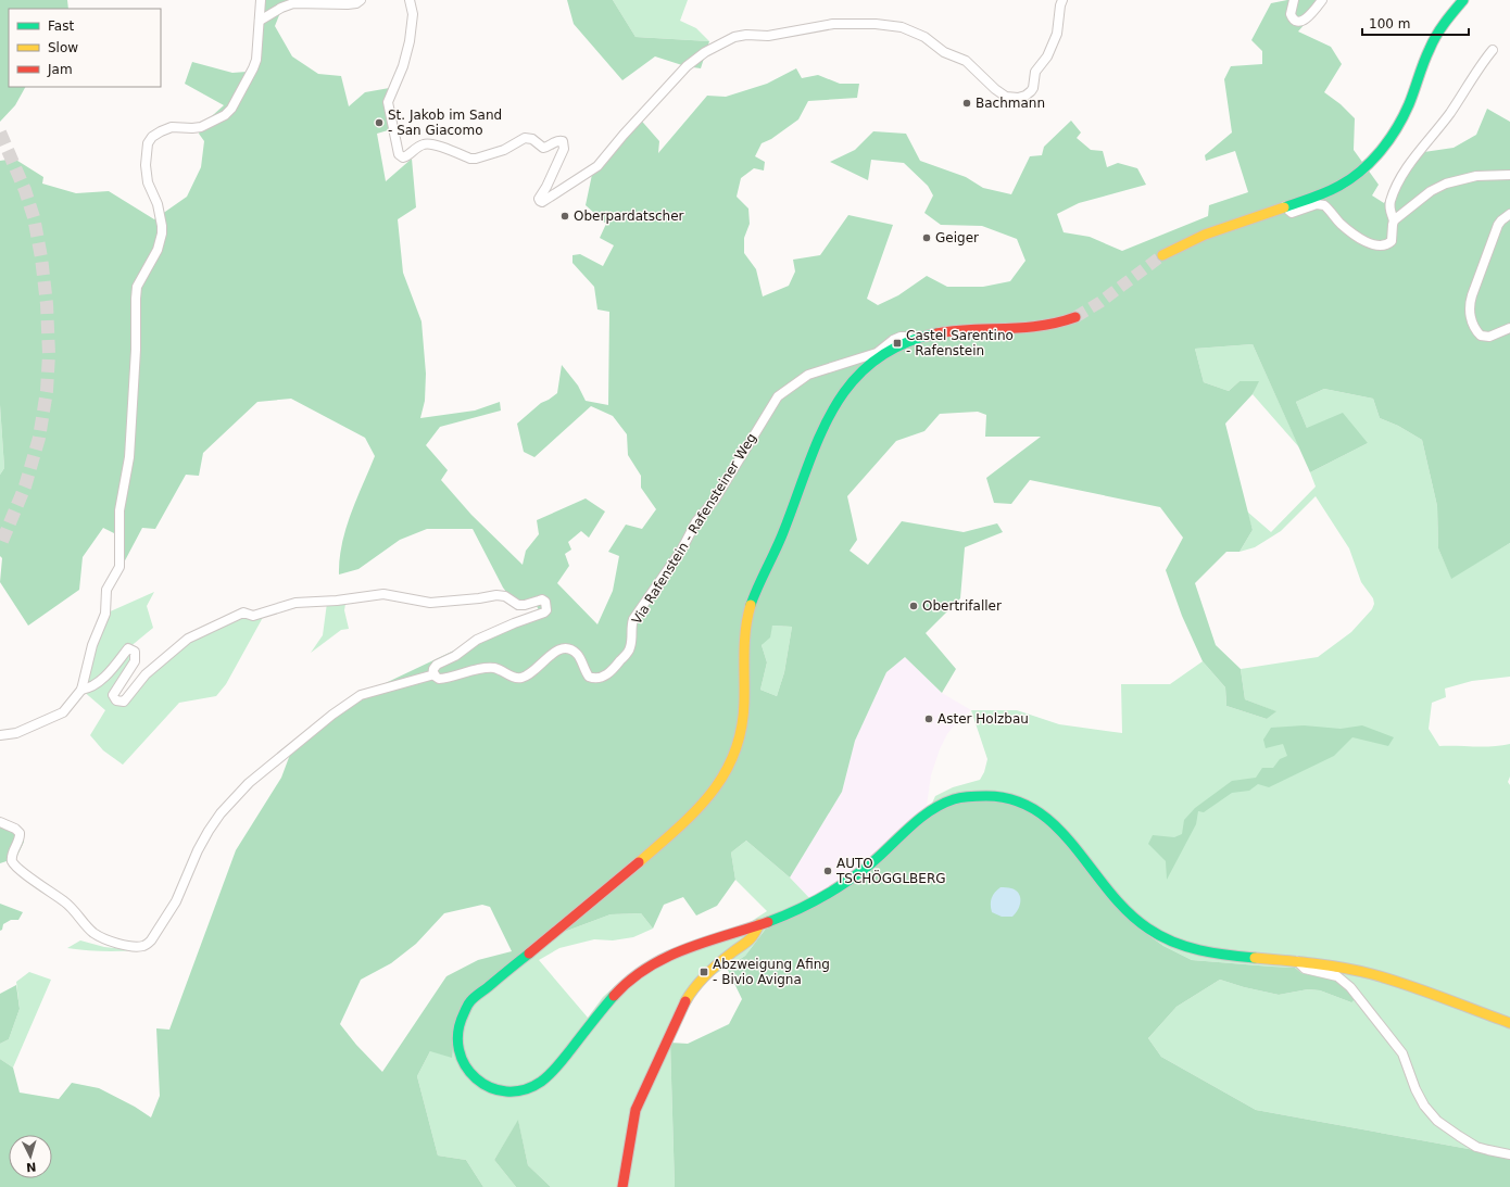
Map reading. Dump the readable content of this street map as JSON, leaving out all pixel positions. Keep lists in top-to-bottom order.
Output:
{
  "streets": {
    "street": ["Via Rafenstein - Rafensteiner Weg"]
  },
  "places": {
    "other": [
      "Bachmann",
      "St. Jakob im Sand - San Giacomo",
      "Oberpardatscher",
      "Geiger",
      "Obertrifaller",
      "Aster Holzbau",
      "AUTO TSCHÖGGLBERG"
    ],
    "transit": ["Castel Sarentino - Rafenstein", "Abzweigung Afing - Bivio Avigna"]
  },
  "legend": ["Fast", "Slow", "Jam"],
  "scale_bar": "100 m",
  "north": "bottom"
}
